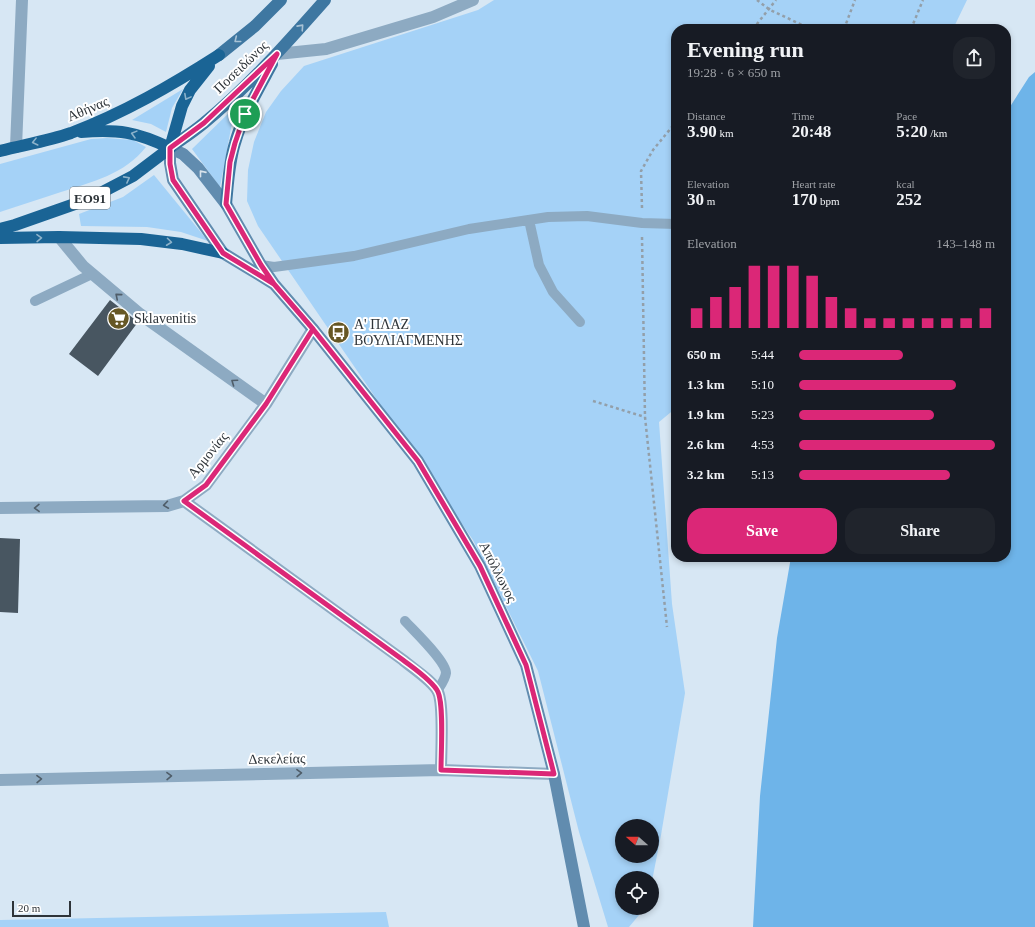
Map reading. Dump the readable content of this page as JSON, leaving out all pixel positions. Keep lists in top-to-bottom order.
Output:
{
  "streets": {
    "highway": ["Ποσειδώνος", "Αθήνας", "ΕΟ91"],
    "street": ["Αρμονίας", "Απόλλωνος", "Δεκελείας"]
  },
  "crossings": [
    ["Ποσειδώνος", "Αθήνας"],
    ["Ποσειδώνος", "ΕΟ91"],
    ["Αρμονίας", "Απόλλωνος"],
    ["Απόλλωνος", "Δεκελείας"]
  ],
  "one_way": ["Αρμονίας", "Δεκελείας"],
  "places": {
    "supermarket": ["Sklavenitis"],
    "bus stop": ["Α' ΠΛΑΖ ΒΟΥΛΙΑΓΜΕΝΗΣ"]
  },
  "scale_bar": "20 m",
  "north": "left",
  "page": {
    "heading": ["Evening run", "19:28 · 6 × 650 m"],
    "stats": [
      ["Distance", "3.90 km"],
      ["Time", "20:48"],
      ["Pace", "5:20 /km"],
      ["Elevation", "30 m"],
      ["Heart rate", "170 bpm"],
      ["kcal", "252"]
    ],
    "chart": ["Elevation", "143–148 m"],
    "list": [
      {
        "name": "650 m",
        "note": "5:44"
      },
      {
        "name": "1.3 km",
        "note": "5:10"
      },
      {
        "name": "1.9 km",
        "note": "5:23"
      },
      {
        "name": "2.6 km",
        "note": "4:53"
      },
      {
        "name": "3.2 km",
        "note": "5:13"
      }
    ],
    "buttons": ["Save", "Share"],
    "scale": "20 m"
  }
}
